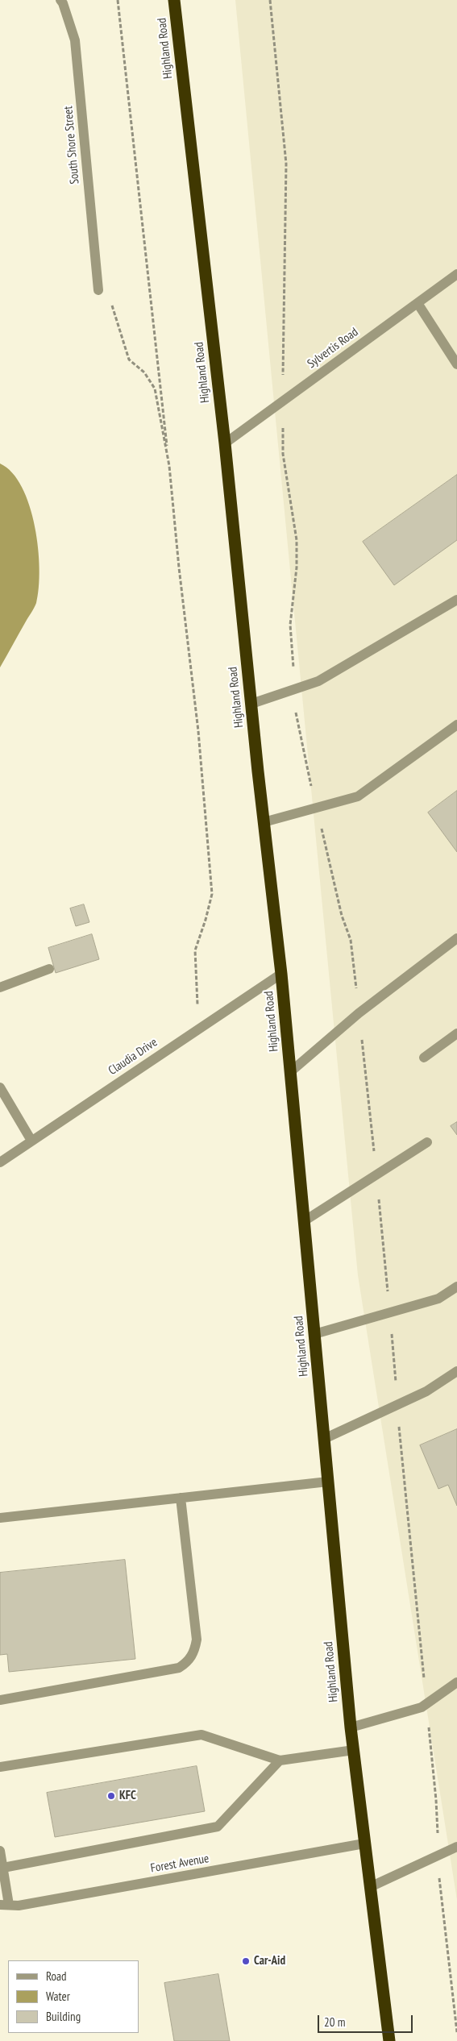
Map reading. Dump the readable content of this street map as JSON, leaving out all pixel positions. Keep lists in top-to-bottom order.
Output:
{
  "streets": {
    "highway": ["Highland Road"],
    "street": [
      "South Shore Street",
      "Sylvertis Road",
      "Claudia Drive",
      "Forest Avenue"
    ]
  },
  "crossings": [
    ["Highland Road", "Sylvertis Road"],
    ["Highland Road", "Claudia Drive"],
    ["Highland Road", "Forest Avenue"]
  ],
  "places": ["KFC", "Car-Aid"],
  "legend": ["Road", "Water", "Building"],
  "scale_bar": "20 m"
}
